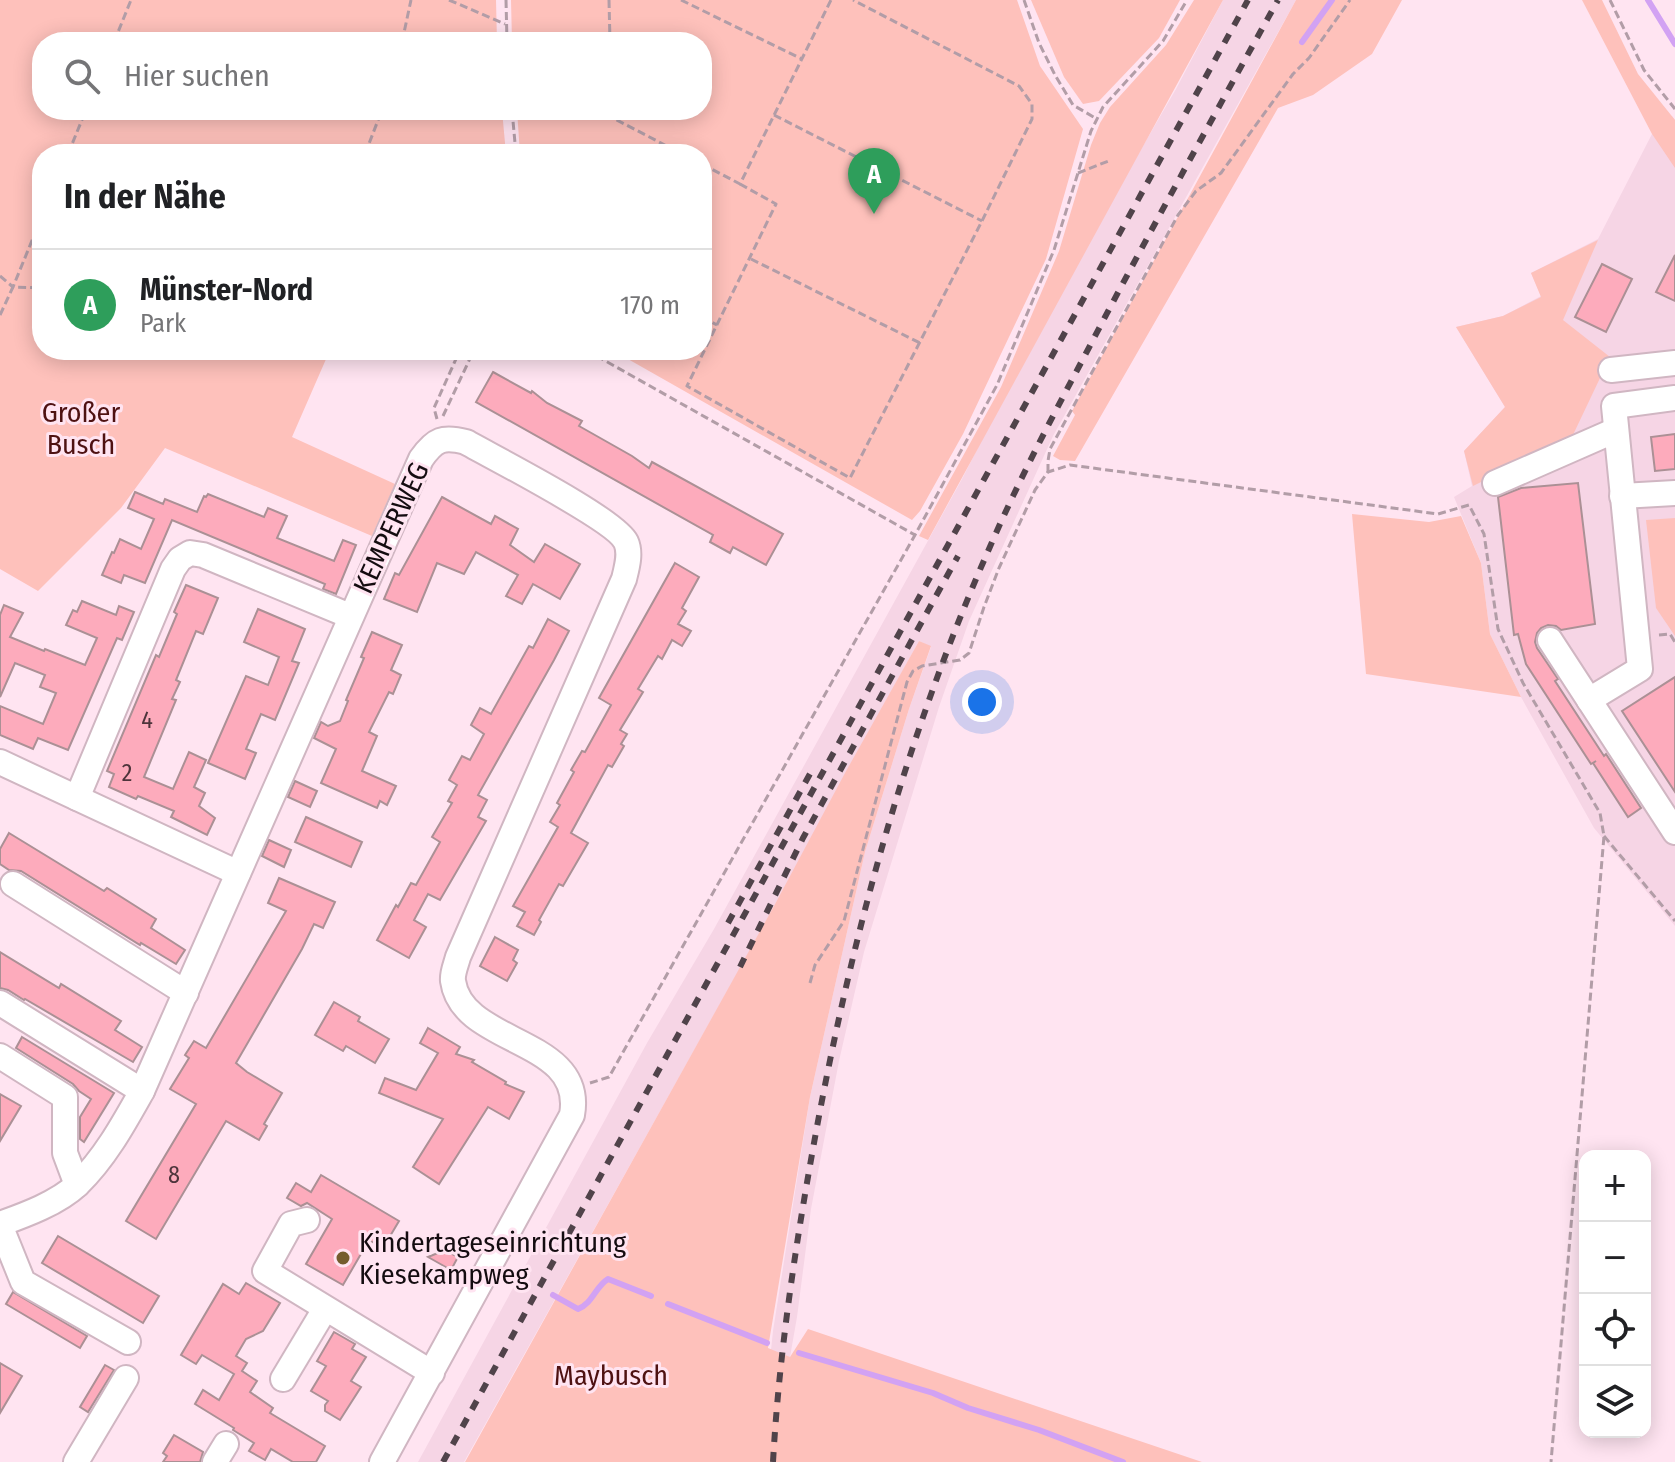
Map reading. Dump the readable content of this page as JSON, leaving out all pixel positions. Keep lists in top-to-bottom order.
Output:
{
  "streets": {
    "street": ["KEMPERWEG"]
  },
  "parks": ["Großer Busch", "Maybusch"],
  "places": ["Kindertageseinrichtung Kiesekampweg"],
  "house_numbers": ["4", "2", "8"],
  "page": {
    "search": "Hier suchen",
    "heading": "In der Nähe",
    "pins": "A",
    "list": [
      {
        "mark": "A",
        "name": "Münster-Nord",
        "note": "Park",
        "value": "170 m"
      }
    ],
    "map_buttons": ["+", "−"]
  }
}
